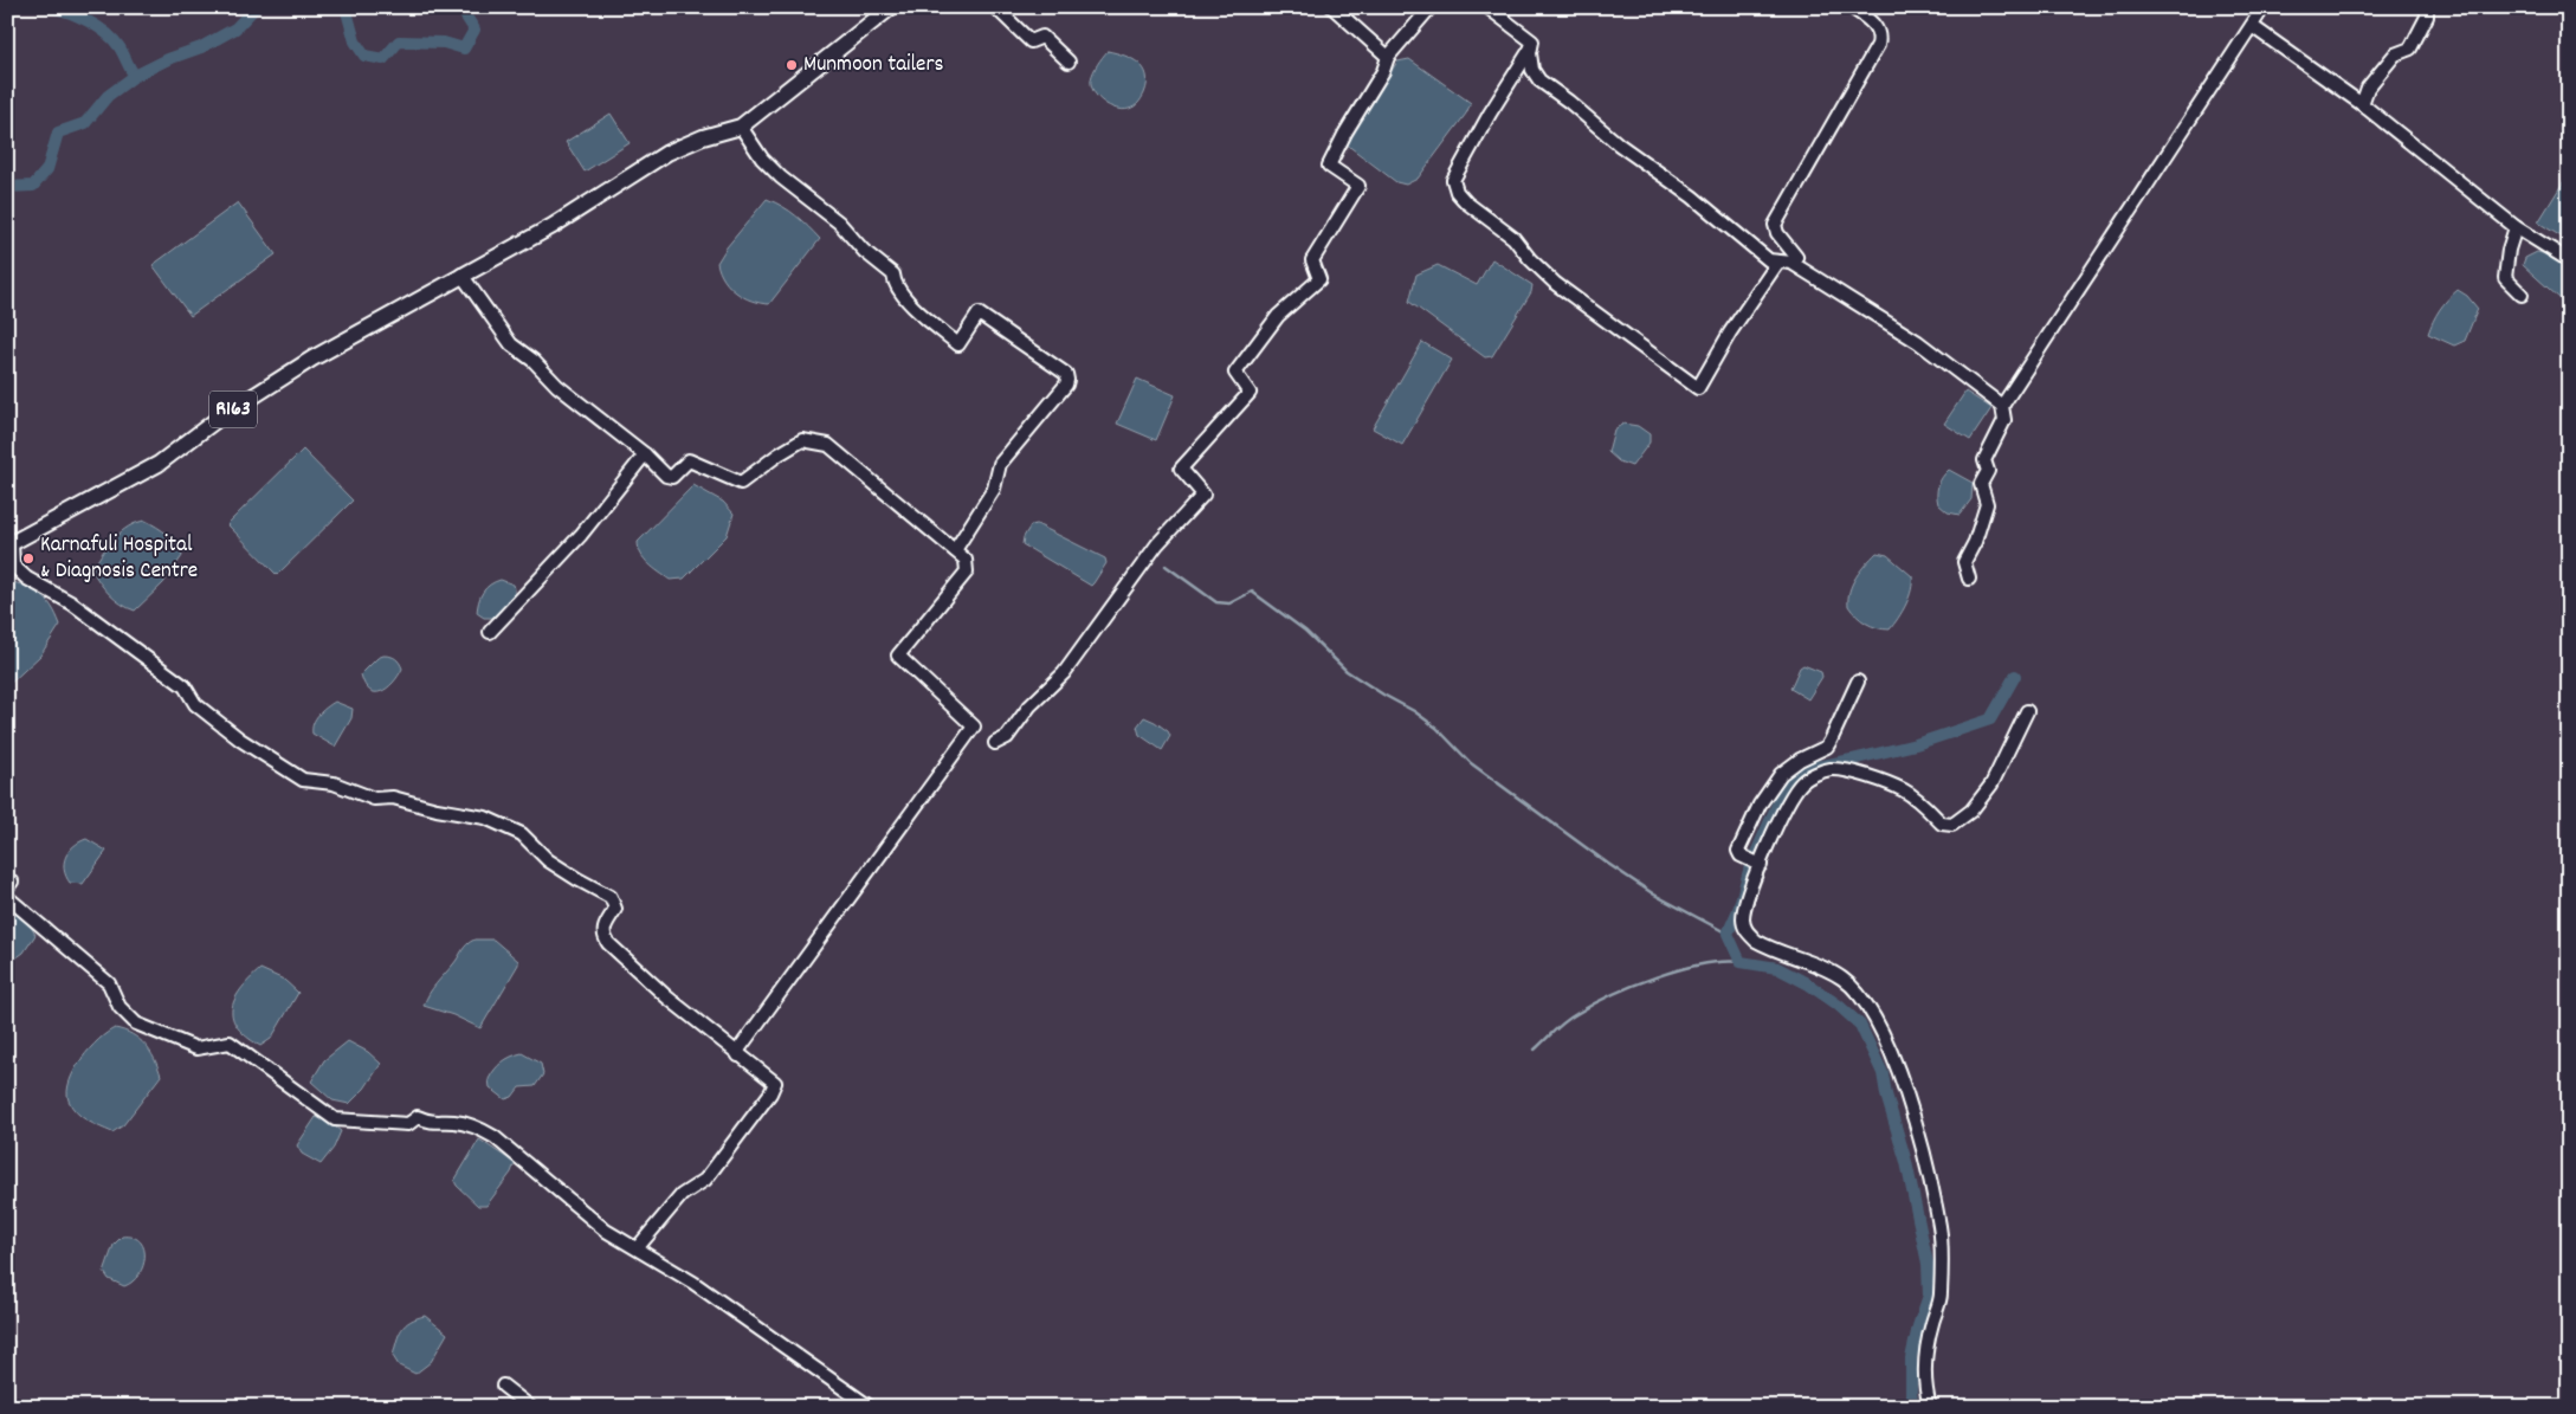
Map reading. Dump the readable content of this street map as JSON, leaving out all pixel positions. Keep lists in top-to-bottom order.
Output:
{
  "streets": {
    "main road": ["R163"]
  },
  "places": ["Munmoon tailers", "Karnafuli Hospital & Diagnosis Centre"]
}
